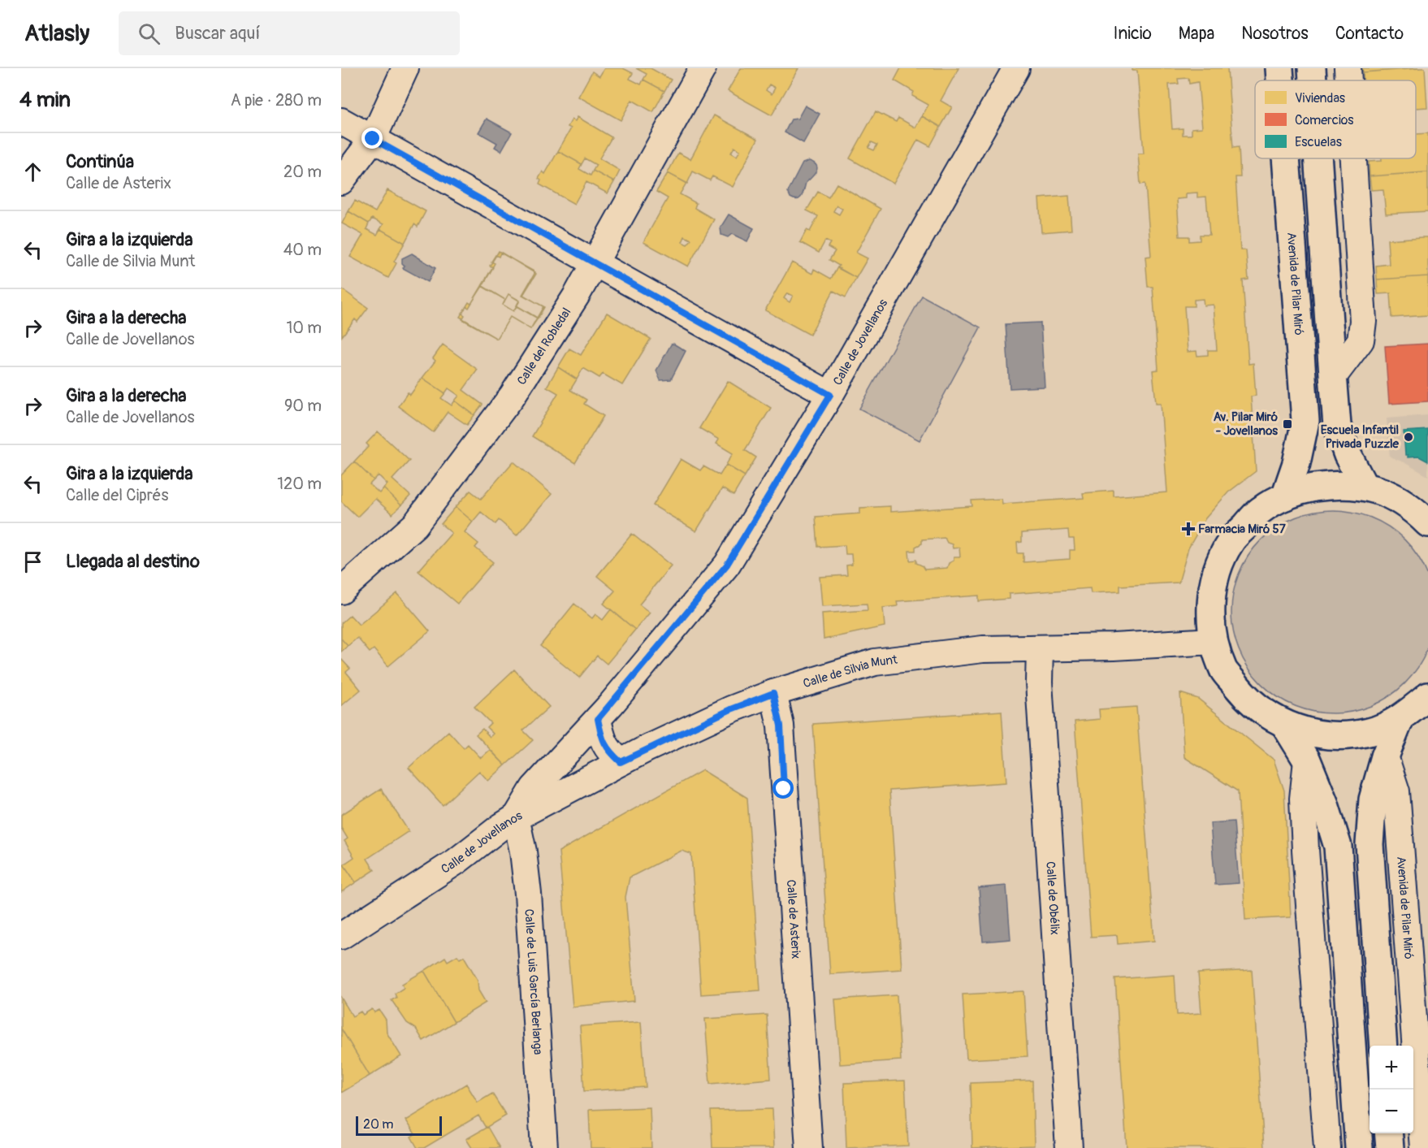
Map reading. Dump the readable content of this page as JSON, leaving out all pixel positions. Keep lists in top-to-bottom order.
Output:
{
  "streets": {
    "street": [
      "Avenida de Pilar Miró",
      "Calle de Jovellanos",
      "Calle del Robledal",
      "Calle de Silvia Munt",
      "Calle de Obélix",
      "Calle de Asterix",
      "Calle de Luis García Berlanga"
    ]
  },
  "crossings": [
    ["Calle de Jovellanos", "Calle de Silvia Munt"],
    ["Calle de Jovellanos", "Calle de Luis García Berlanga"],
    ["Calle de Silvia Munt", "Calle de Obélix"],
    ["Calle de Silvia Munt", "Calle de Asterix"],
    ["Calle de Silvia Munt", "Calle de Luis García Berlanga"]
  ],
  "places": {
    "transit": ["Av. Pilar Miró - Jovellanos"],
    "other": ["Escuela Infantil Privada Puzzle"],
    "health": ["Farmacia Miró 57"]
  },
  "legend": ["Viviendas", "Comercios", "Escuelas"],
  "scale_bar": "20 m",
  "page": {
    "header": "Atlasly",
    "search": "Buscar aquí",
    "nav": [
      "Inicio",
      "Mapa",
      "Nosotros",
      "Contacto"
    ],
    "heading": ["4 min", "A pie · 280 m"],
    "list": [
      ["Continúa", "Calle de Asterix", "20 m"],
      ["Gira a la izquierda", "Calle de Silvia Munt", "40 m"],
      ["Gira a la derecha", "Calle de Jovellanos", "10 m"],
      ["Gira a la derecha", "Calle de Jovellanos", "90 m"],
      ["Gira a la izquierda", "Calle del Ciprés", "120 m"],
      "Llegada al destino"
    ],
    "map_buttons": ["+", "−"],
    "scale": "20 m"
  }
}
